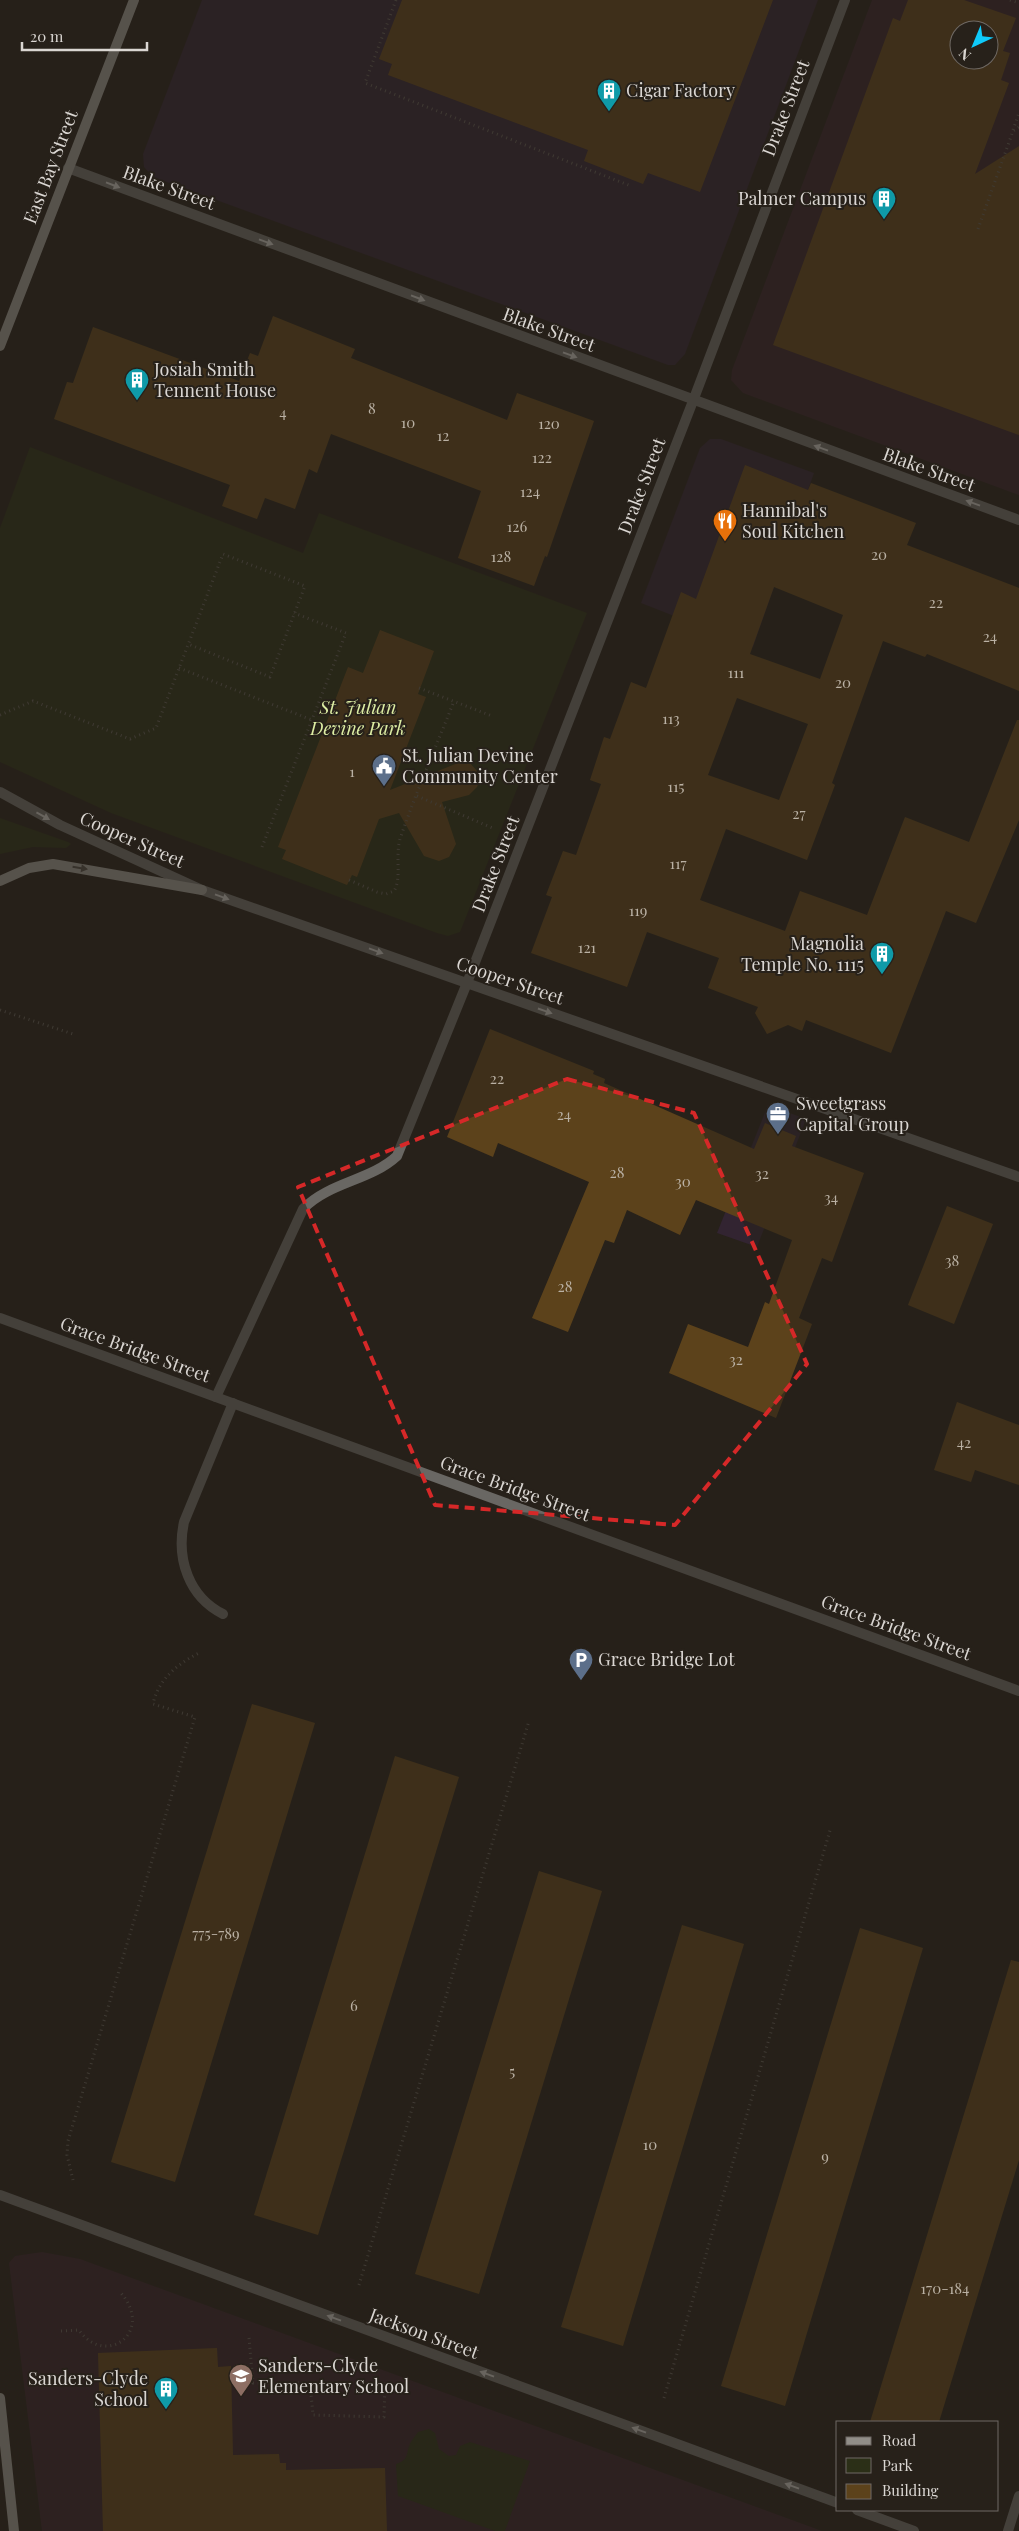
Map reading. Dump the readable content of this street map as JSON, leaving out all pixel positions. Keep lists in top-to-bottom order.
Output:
{
  "streets": {
    "main road": ["East Bay Street"],
    "street": [
      "Drake Street",
      "Blake Street",
      "Cooper Street",
      "Grace Bridge Street",
      "Jackson Street"
    ]
  },
  "crossings": [
    ["Drake Street", "Blake Street"],
    ["Drake Street", "Cooper Street"],
    ["Drake Street", "Grace Bridge Street"],
    ["East Bay Street", "Blake Street"]
  ],
  "one_way": ["Cooper Street", "Jackson Street"],
  "parks": ["St. Julian Devine Park"],
  "places": {
    "building": [
      "Cigar Factory",
      "Palmer Campus",
      "Josiah Smith Tennent House",
      "Magnolia Temple No. 1115",
      "Sanders-Clyde School"
    ],
    "restaurant": ["Hannibal's Soul Kitchen"],
    "public building": ["St. Julian Devine Community Center"],
    "office": ["Sweetgrass Capital Group"],
    "parking": ["Grace Bridge Lot"],
    "school or university": ["Sanders-Clyde Elementary School"]
  },
  "house_numbers": [
    "8",
    "4",
    "10",
    "120",
    "12",
    "122",
    "124",
    "126",
    "20",
    "128",
    "22",
    "24",
    "111",
    "20",
    "113",
    "1",
    "115",
    "27",
    "117",
    "119",
    "121",
    "22",
    "24",
    "28",
    "32",
    "30",
    "34",
    "38",
    "28",
    "32",
    "42",
    "775-789",
    "6",
    "5",
    "10",
    "9",
    "170-184"
  ],
  "legend": ["Road", "Park", "Building"],
  "scale_bar": "20 m",
  "north": "bottom left"
}
